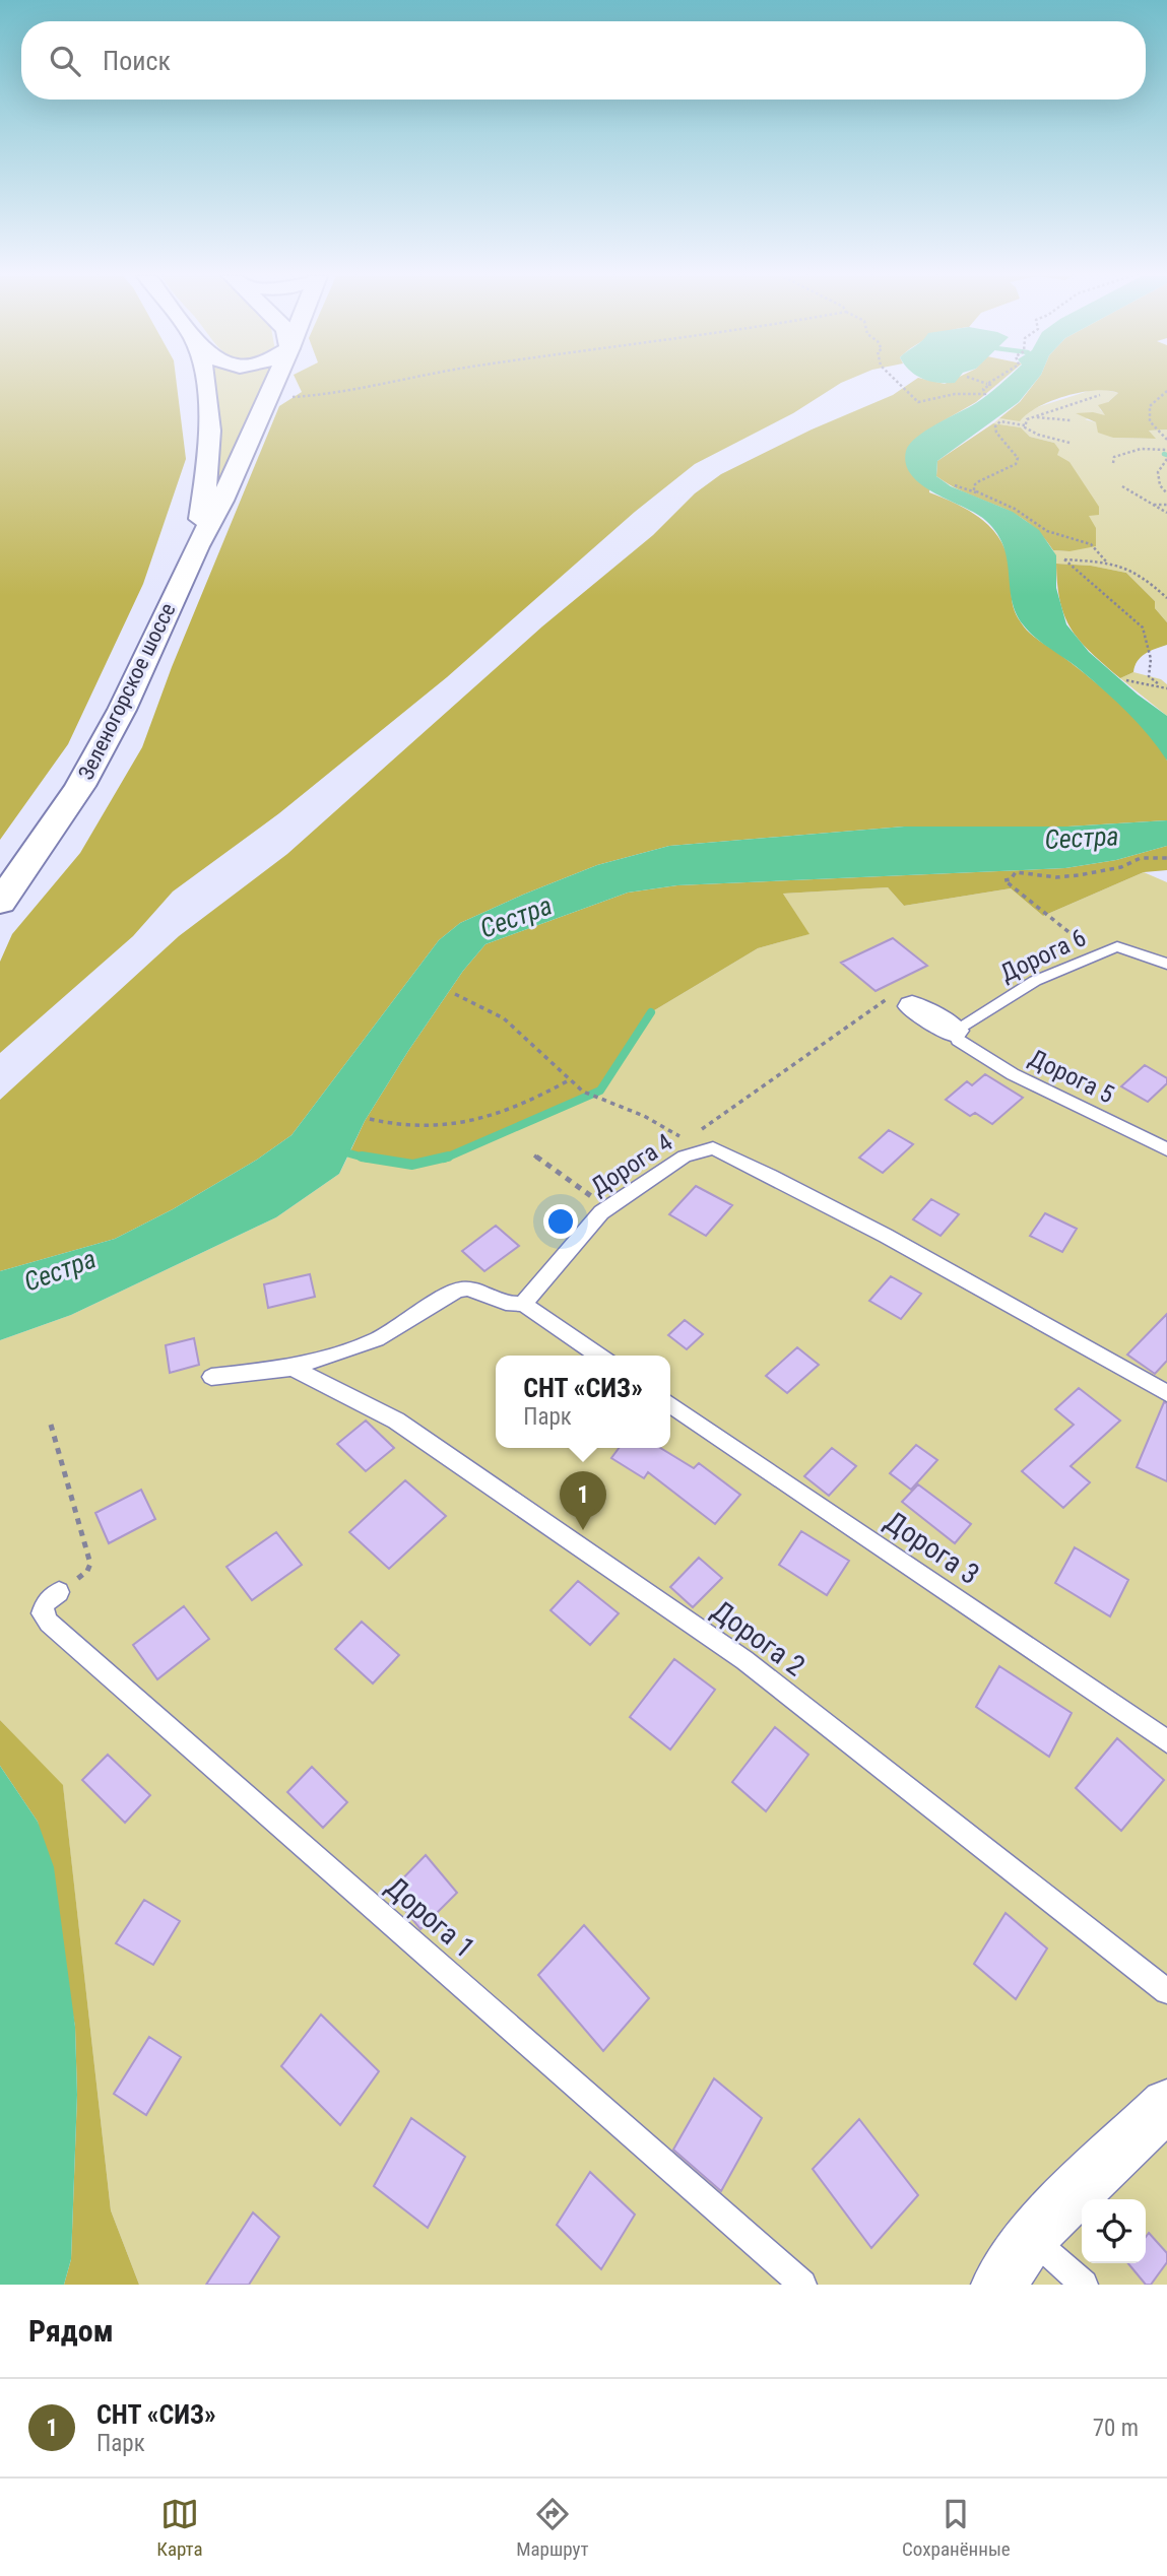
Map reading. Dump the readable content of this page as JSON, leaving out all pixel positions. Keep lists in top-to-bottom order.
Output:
{
  "streets": {
    "main road": ["Зеленогорское шоссе"],
    "lane": [
      "Дорога 6",
      "Дорога 5",
      "Дорога 4",
      "Дорога 3",
      "Дорога 2",
      "Дорога 1"
    ]
  },
  "crossings": [
    ["Дорога 6", "Дорога 5"]
  ],
  "water": ["Сестра"],
  "page": {
    "search": "Поиск",
    "popup": ["СНТ «СИЗ»", "Парк"],
    "pins": "1",
    "heading": "Рядом",
    "list": [
      {
        "mark": "1",
        "name": "СНТ «СИЗ»",
        "note": "Парк",
        "value": "70 m"
      }
    ],
    "nav": ["Карта", "Маршрут", "Сохранённые"]
  }
}
